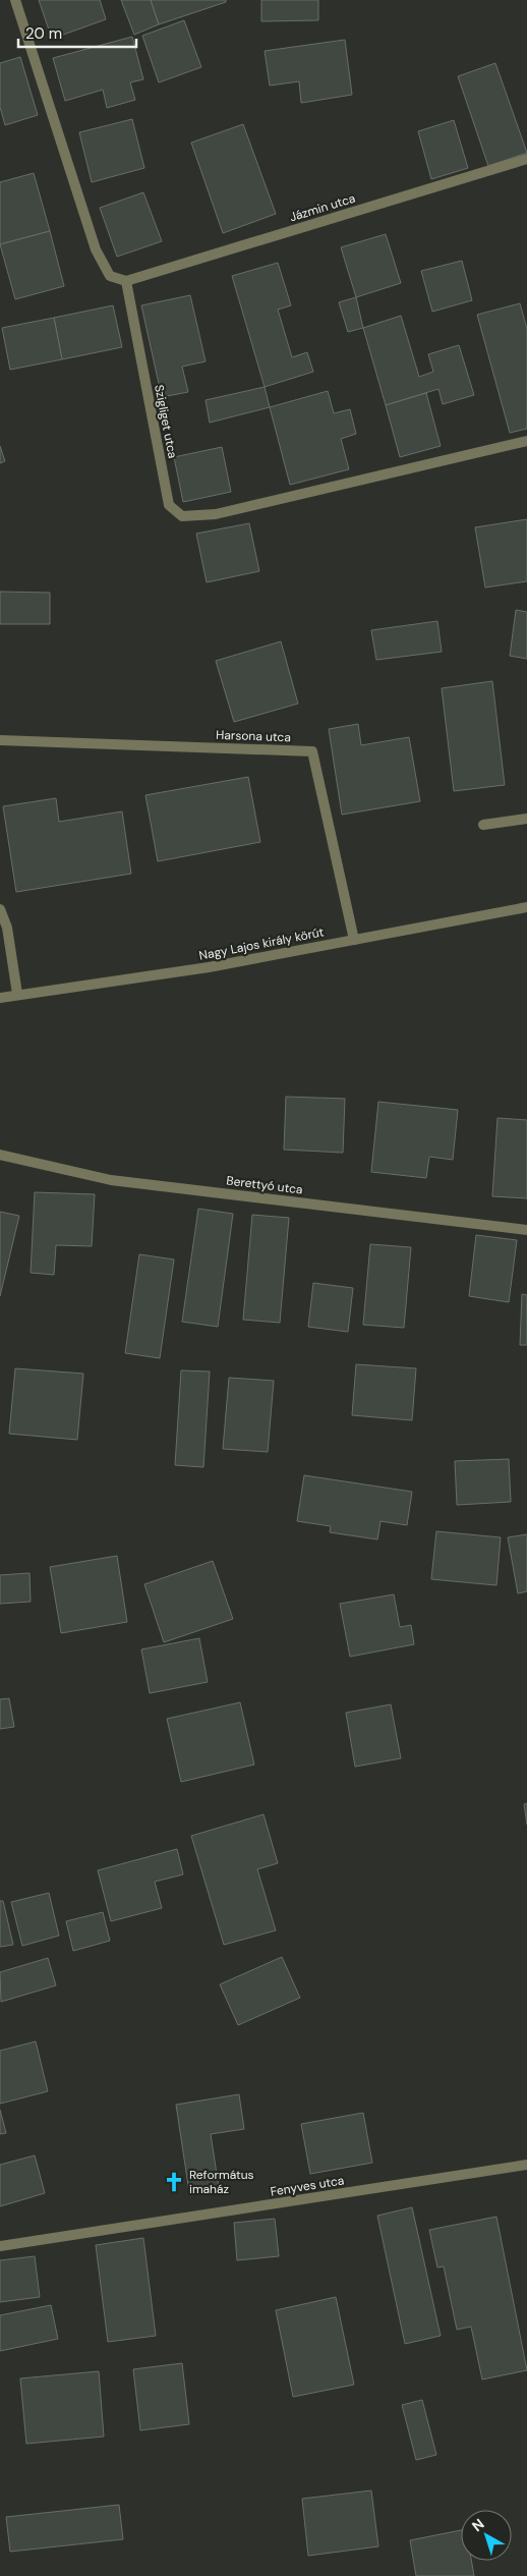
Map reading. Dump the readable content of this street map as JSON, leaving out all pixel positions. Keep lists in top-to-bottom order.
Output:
{
  "streets": {
    "street": [
      "Jázmin utca",
      "Szigliget utca",
      "Harsona utca",
      "Nagy Lajos király körút",
      "Berettyó utca",
      "Fenyves utca"
    ]
  },
  "crossings": [
    ["Jázmin utca", "Szigliget utca"],
    ["Harsona utca", "Nagy Lajos király körút"]
  ],
  "places": {
    "church": ["Református imaház"]
  },
  "scale_bar": "20 m",
  "north": "top left"
}
